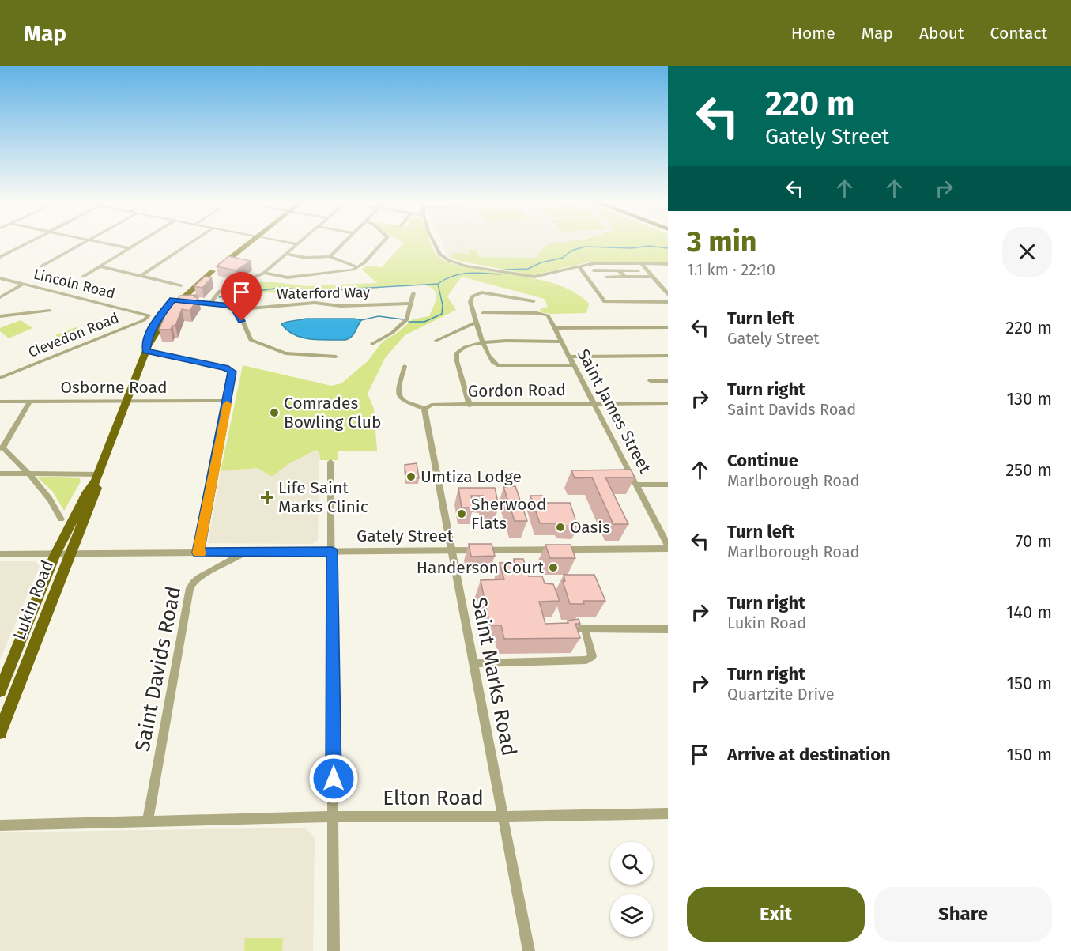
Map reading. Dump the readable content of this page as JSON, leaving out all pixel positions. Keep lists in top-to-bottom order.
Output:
{
  "streets": {
    "main road": ["Lukin Road"],
    "street": [
      "Lincoln Road",
      "Waterford Way",
      "Clevedon Road",
      "Osborne Road",
      "Gordon Road",
      "Saint James Street",
      "Gately Street",
      "Saint Davids Road",
      "Saint Marks Road",
      "Elton Road"
    ]
  },
  "crossings": [
    ["Lincoln Road", "Clevedon Road"],
    ["Osborne Road", "Lukin Road"],
    ["Gordon Road", "Saint James Street"],
    ["Gordon Road", "Saint Marks Road"],
    ["Saint James Street", "Gately Street"],
    ["Gately Street", "Lukin Road"],
    ["Gately Street", "Saint Davids Road"],
    ["Gately Street", "Saint Marks Road"],
    ["Saint Davids Road", "Elton Road"],
    ["Saint Marks Road", "Elton Road"]
  ],
  "places": {
    "other": [
      "Comrades Bowling Club",
      "Umtiza Lodge",
      "Sherwood Flats",
      "Oasis",
      "Handerson Court"
    ],
    "health": ["Life Saint Marks Clinic"]
  },
  "page": {
    "header": "Map",
    "nav": [
      "Home",
      "Map",
      "About",
      "Contact"
    ],
    "turn": ["220 m", "Gately Street"],
    "heading": ["3 min", "1.1 km · 22:10"],
    "list": [
      {
        "name": "Turn left",
        "note": "Gately Street",
        "value": "220 m"
      },
      {
        "name": "Turn right",
        "note": "Saint Davids Road",
        "value": "130 m"
      },
      {
        "name": "Continue",
        "note": "Marlborough Road",
        "value": "250 m"
      },
      {
        "name": "Turn left",
        "note": "Marlborough Road",
        "value": "70 m"
      },
      {
        "name": "Turn right",
        "note": "Lukin Road",
        "value": "140 m"
      },
      {
        "name": "Turn right",
        "note": "Quartzite Drive",
        "value": "150 m"
      },
      {
        "name": "Arrive at destination",
        "value": "150 m"
      }
    ],
    "buttons": ["Exit", "Share"]
  }
}
